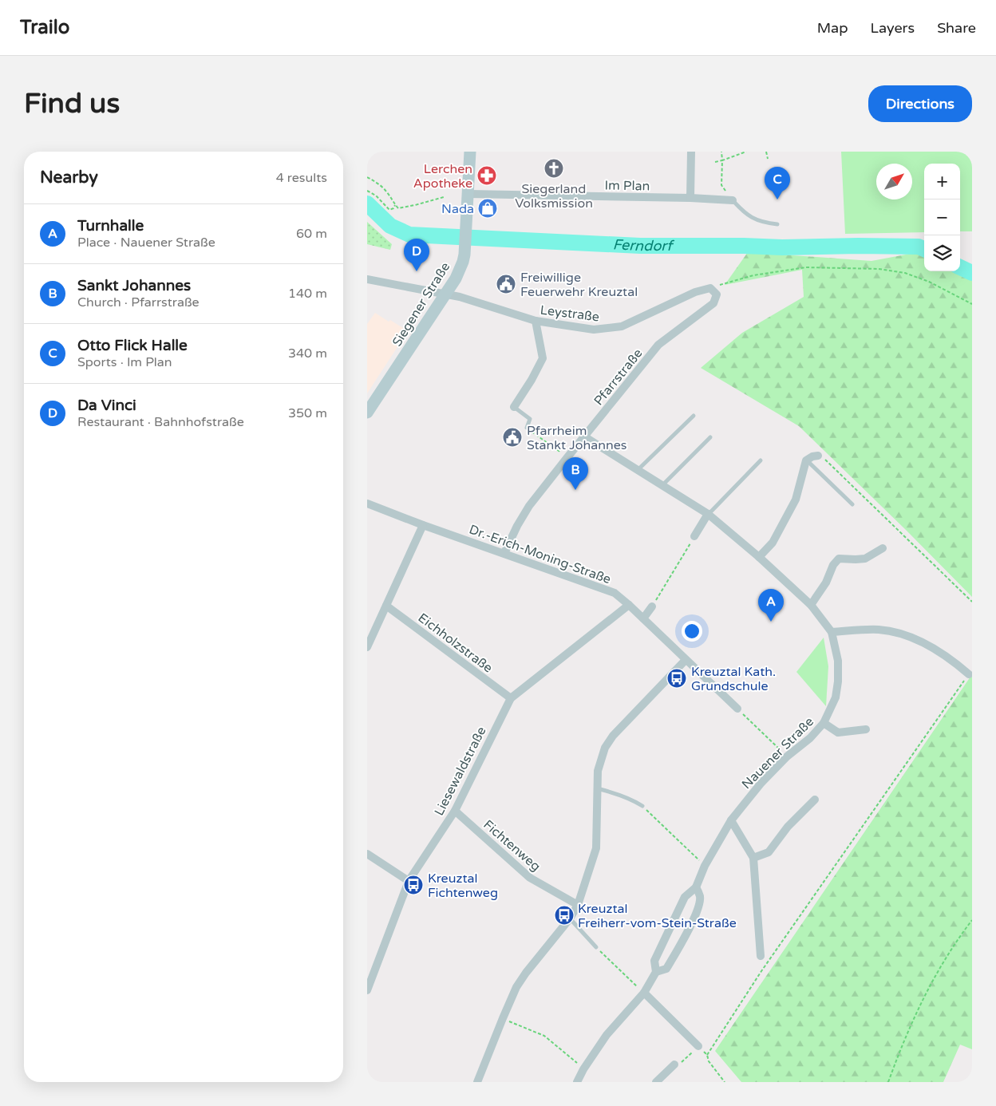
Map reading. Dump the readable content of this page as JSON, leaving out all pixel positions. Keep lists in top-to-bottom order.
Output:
{
  "streets": {
    "main road": ["Siegener Straße"],
    "street": [
      "Im Plan",
      "Leystraße",
      "Pfarrstraße",
      "Dr.-Erich-Moning-Straße",
      "Eichholzstraße",
      "Nauener Straße",
      "Liesewaldstraße",
      "Fichtenweg"
    ]
  },
  "crossings": [
    ["Im Plan", "Siegener Straße"],
    ["Siegener Straße", "Leystraße"],
    ["Leystraße", "Pfarrstraße"],
    ["Pfarrstraße", "Dr.-Erich-Moning-Straße"],
    ["Pfarrstraße", "Nauener Straße"],
    ["Dr.-Erich-Moning-Straße", "Liesewaldstraße"],
    ["Eichholzstraße", "Liesewaldstraße"],
    ["Liesewaldstraße", "Fichtenweg"]
  ],
  "water": ["Ferndorf"],
  "places": {
    "church": ["Siegerland Volksmission"],
    "pharmacy": ["Lerchen Apotheke"],
    "shop": ["Nada"],
    "public building": ["Freiwillige Feuerwehr Kreuztal", "Pfarrheim Stankt Johannes"],
    "bus stop": ["Kreuztal Kath. Grundschule", "Kreuztal Fichtenweg", "Kreuztal Freiherr-vom-Stein-Straße"]
  },
  "north": "top right",
  "page": {
    "header": "Trailo",
    "nav": ["Map", "Layers", "Share"],
    "buttons": "Directions",
    "title": "Find us",
    "heading": ["Nearby", "4 results"],
    "map_buttons": ["+", "−"],
    "pins": [
      "C",
      "D",
      "B",
      "A"
    ],
    "list": [
      {
        "mark": "A",
        "name": "Turnhalle",
        "note": "Place · Nauener Straße",
        "value": "60 m"
      },
      {
        "mark": "B",
        "name": "Sankt Johannes",
        "note": "Church · Pfarrstraße",
        "value": "140 m"
      },
      {
        "mark": "C",
        "name": "Otto Flick Halle",
        "note": "Sports · Im Plan",
        "value": "340 m"
      },
      {
        "mark": "D",
        "name": "Da Vinci",
        "note": "Restaurant · Bahnhofstraße",
        "value": "350 m"
      }
    ]
  }
}
